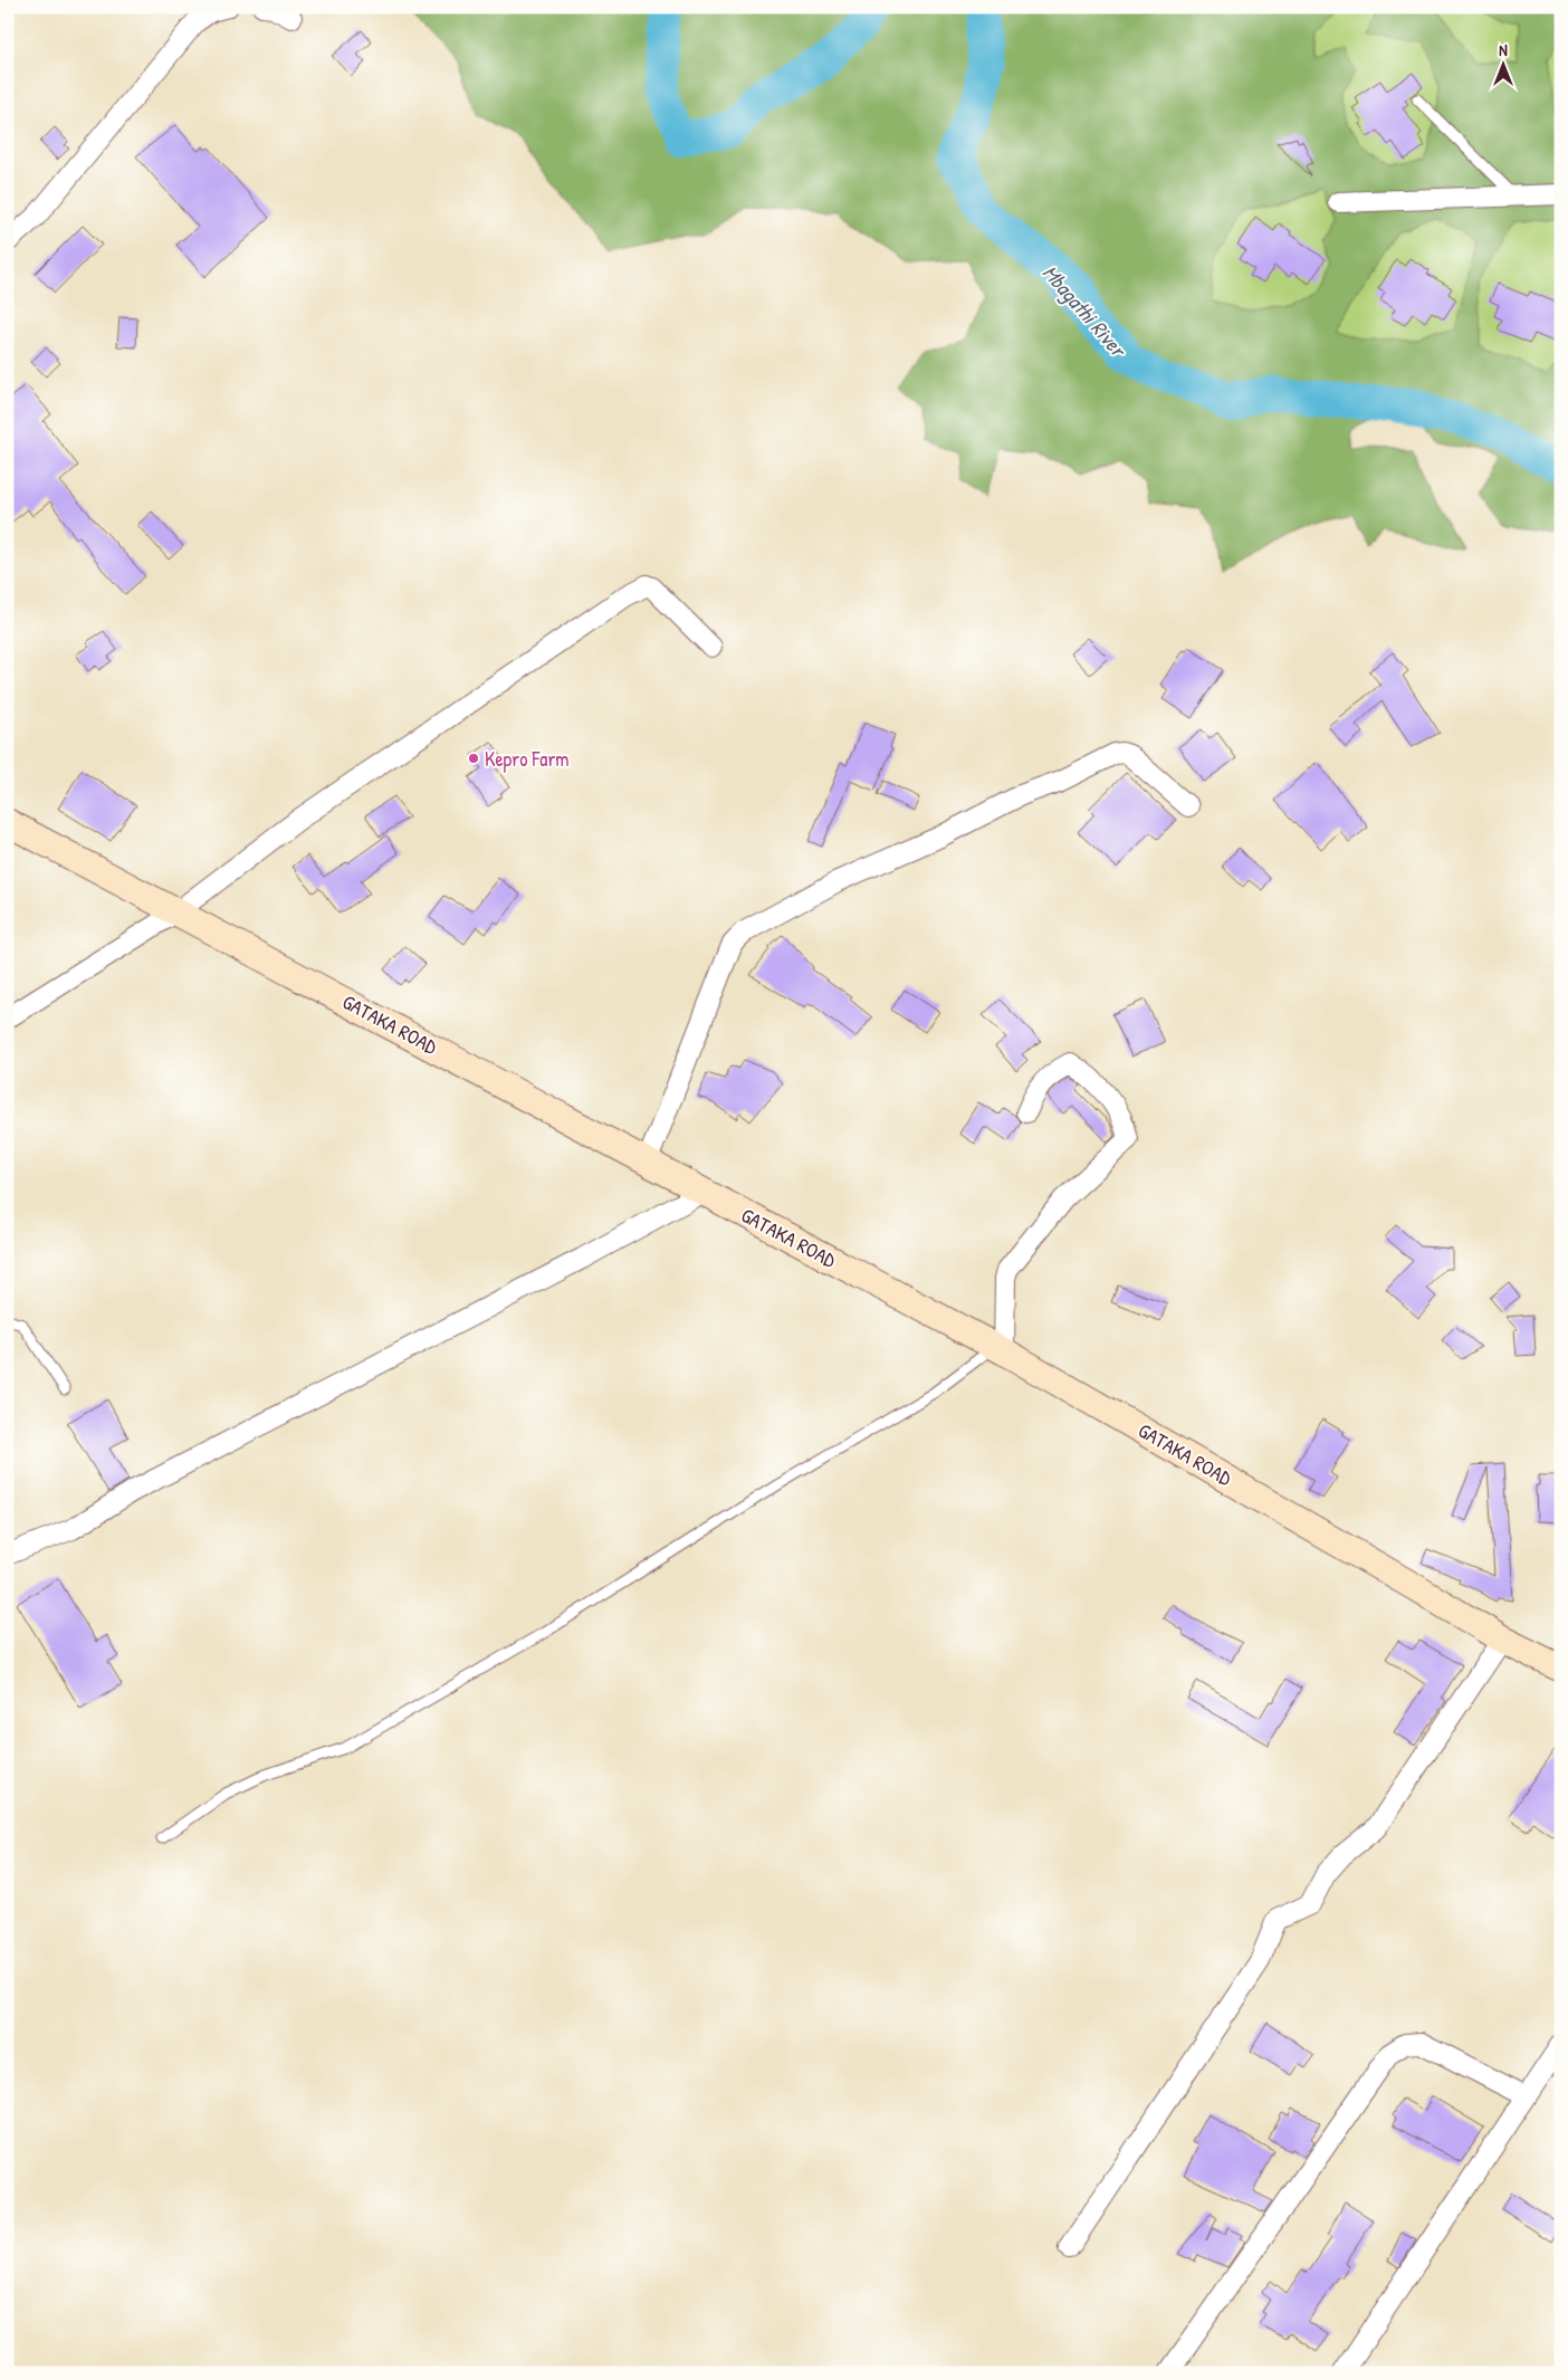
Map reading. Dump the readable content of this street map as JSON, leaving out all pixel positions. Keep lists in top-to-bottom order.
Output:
{
  "streets": {
    "street": ["GATAKA ROAD"]
  },
  "water": ["Mbagathi River"],
  "places": ["Kepro Farm"],
  "north": "top"
}
